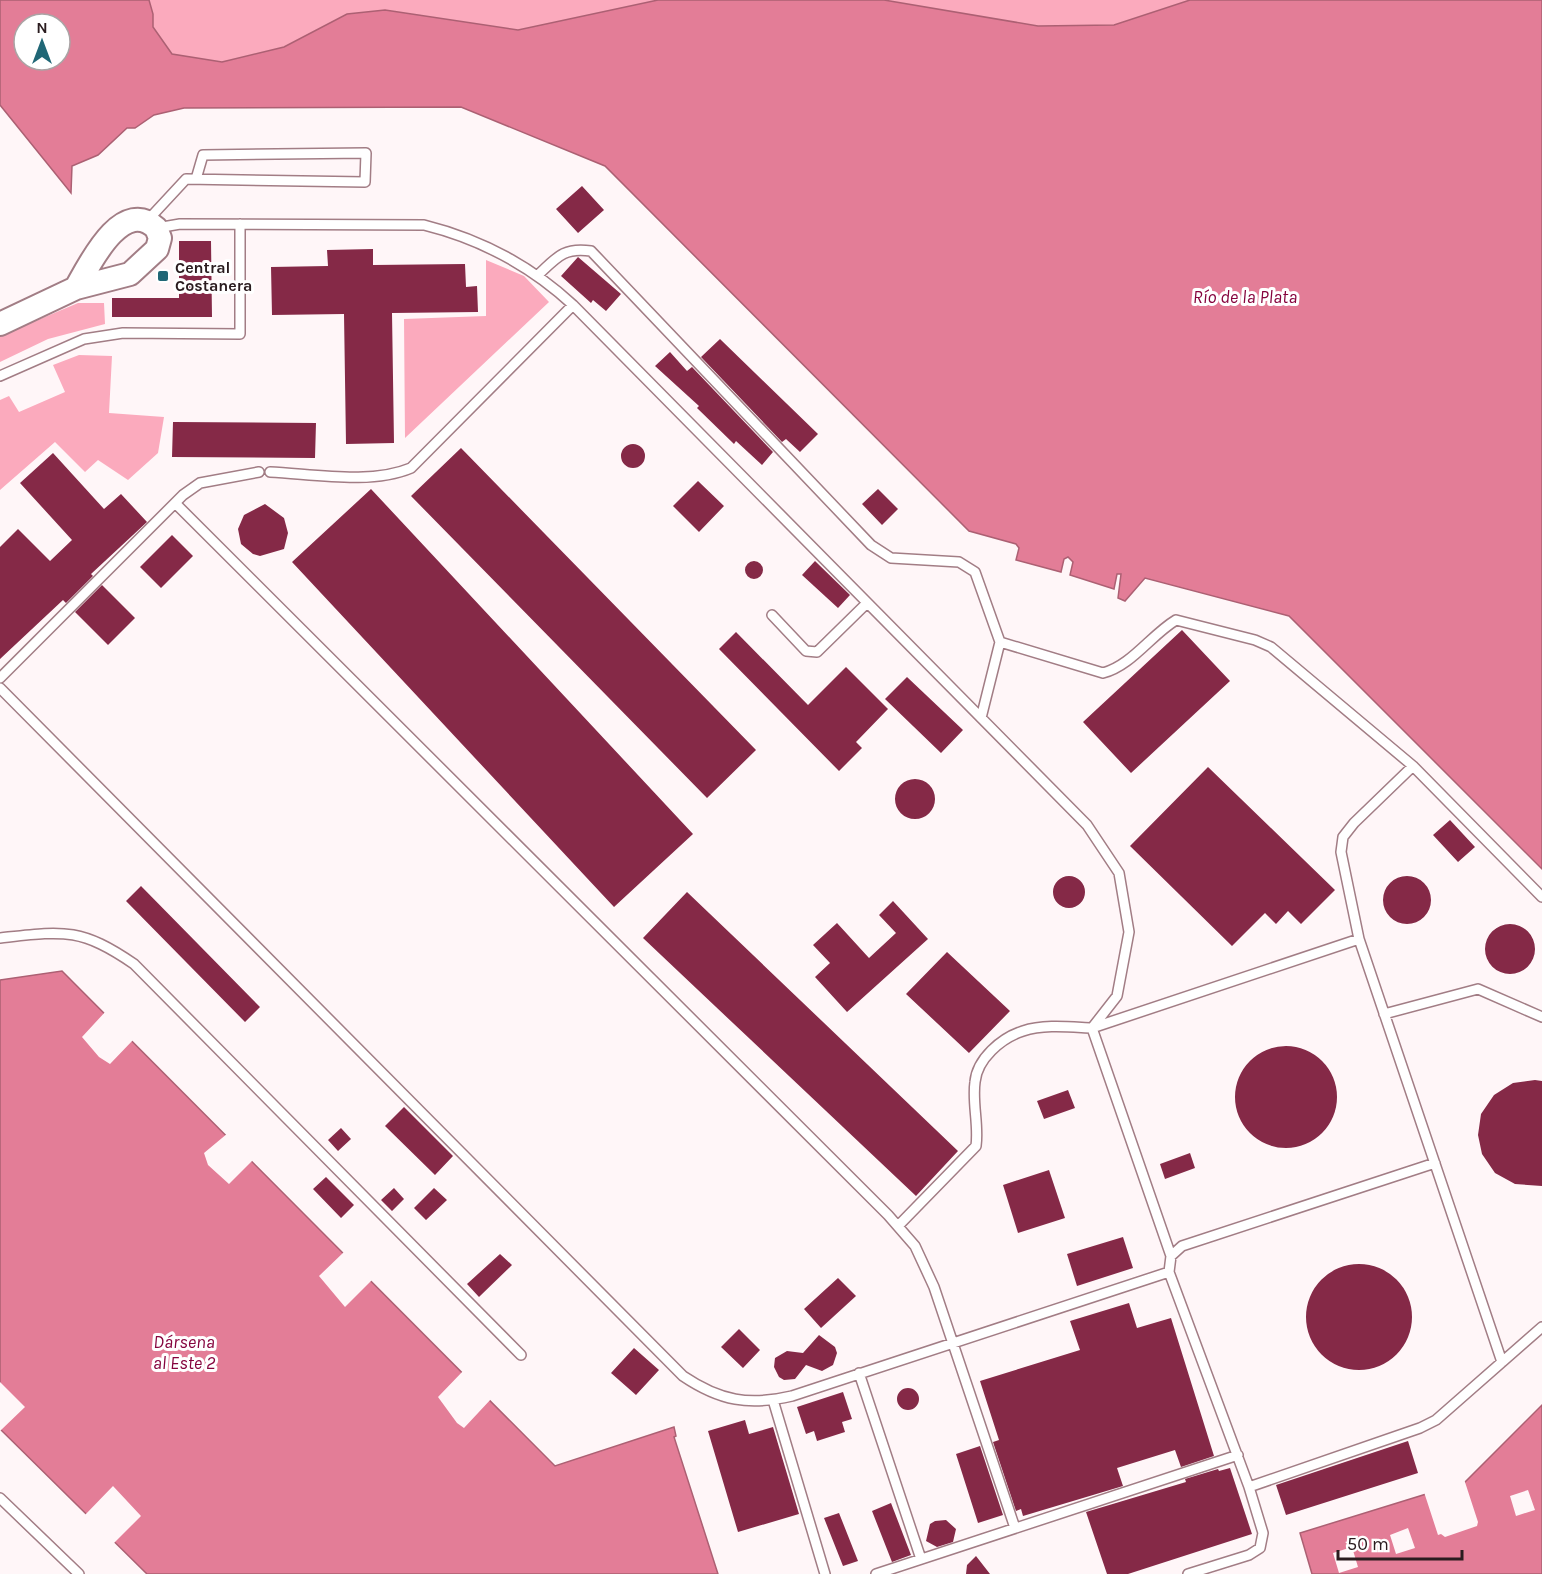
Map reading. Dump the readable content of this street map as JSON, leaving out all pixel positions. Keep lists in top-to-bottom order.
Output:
{
  "water": ["Río de la Plata", "Dársena al Este 2"],
  "places": {
    "transit": ["Central Costanera"]
  },
  "scale_bar": "50 m",
  "north": "top"
}
